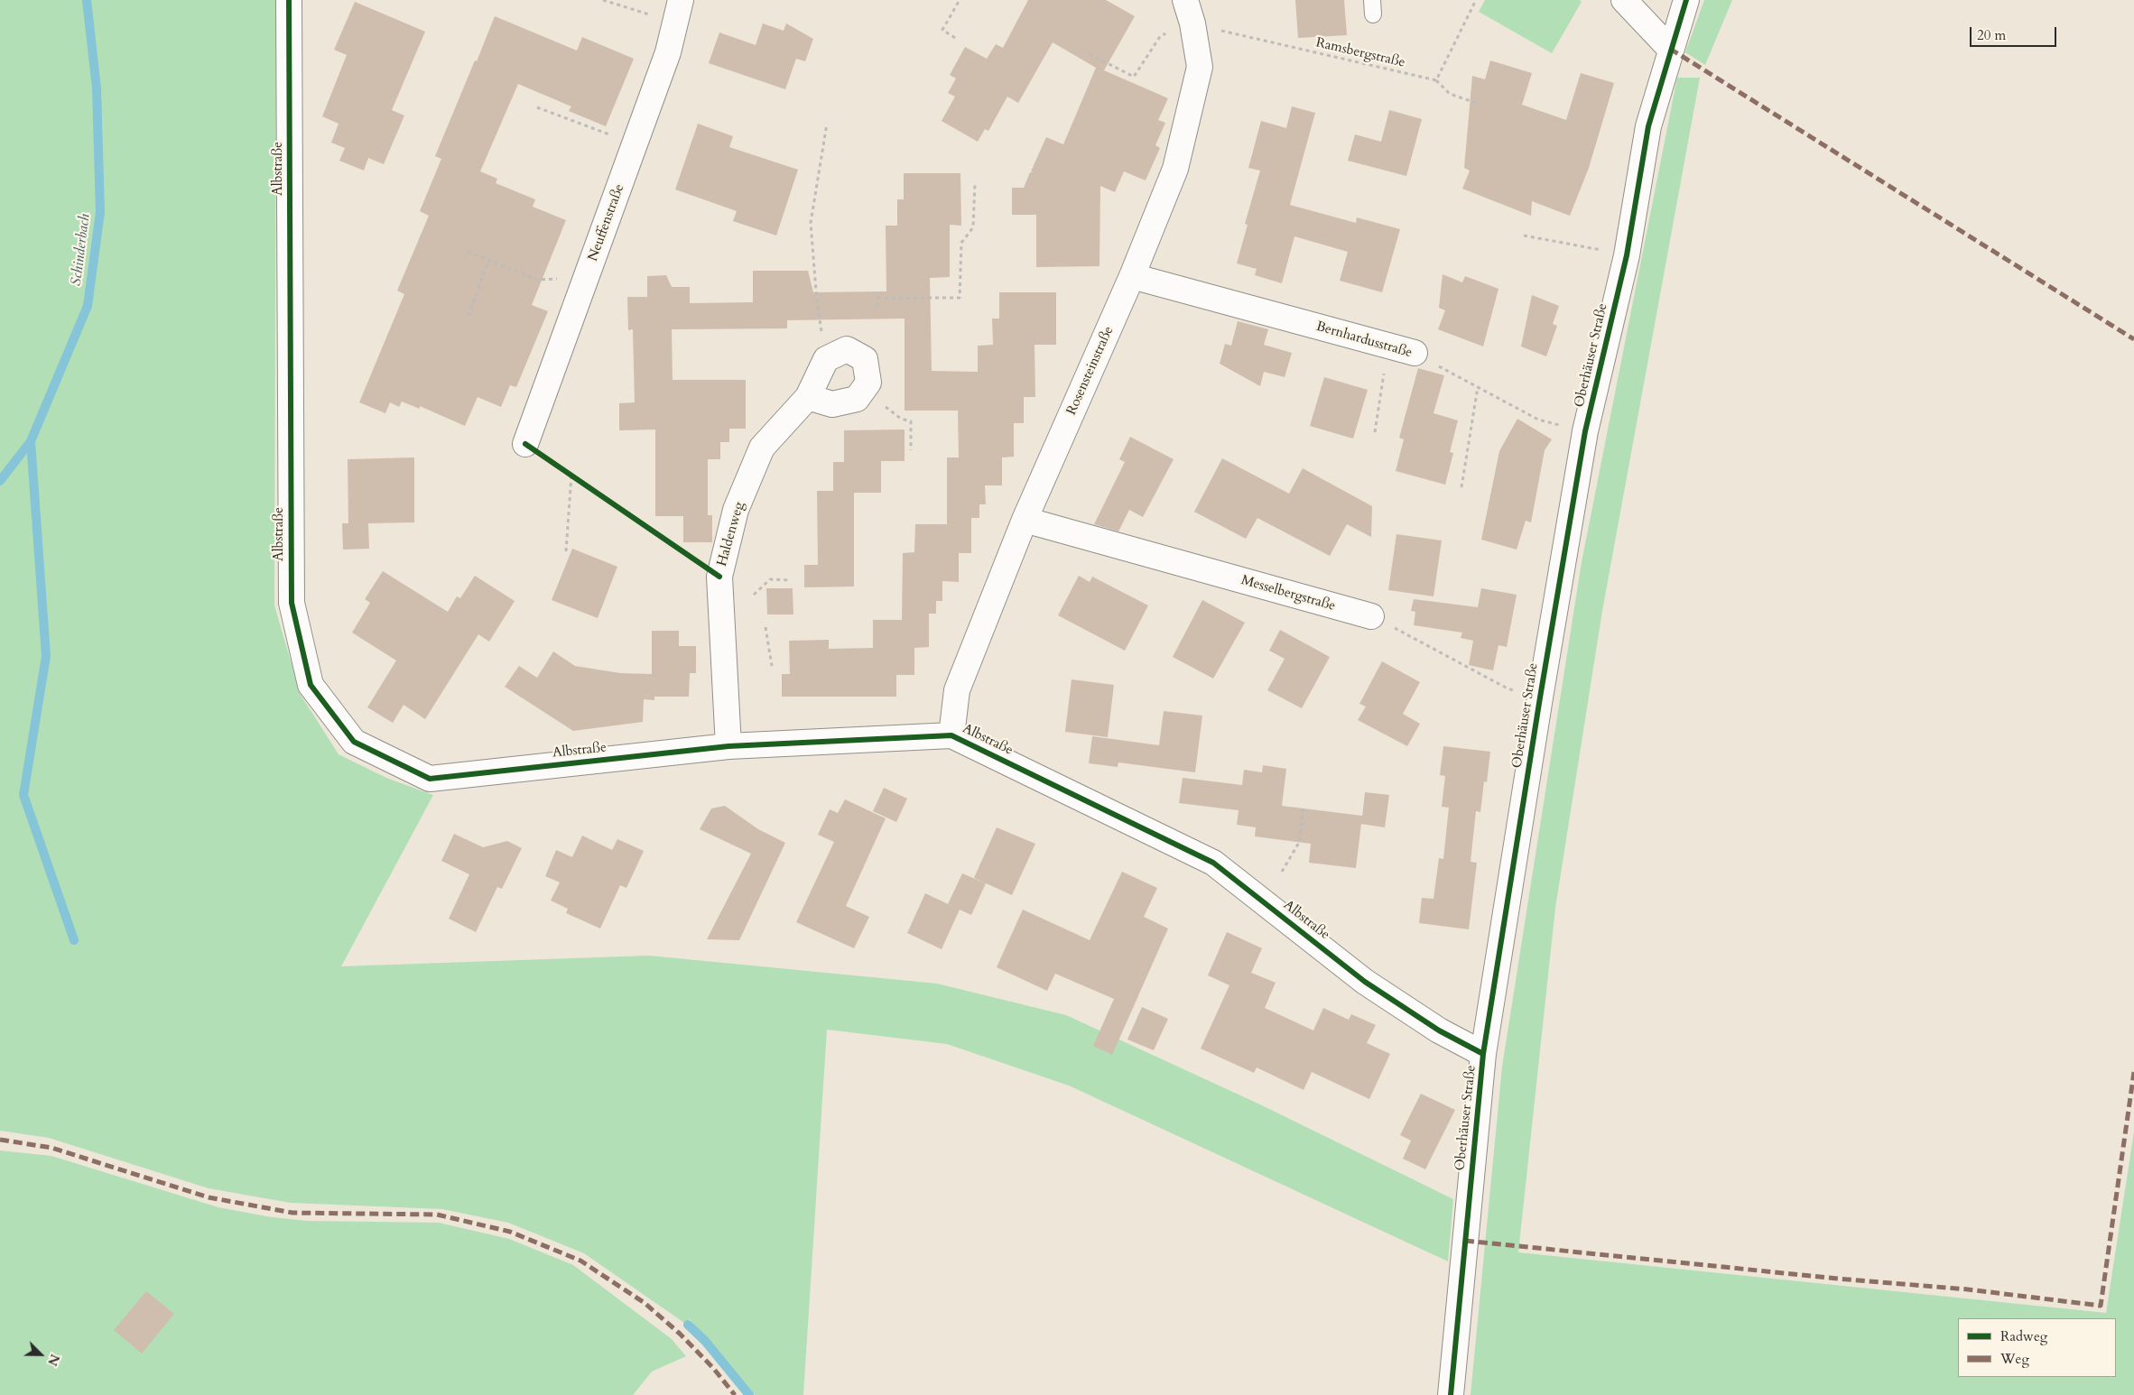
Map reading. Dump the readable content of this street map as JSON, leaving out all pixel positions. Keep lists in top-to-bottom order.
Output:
{
  "streets": {
    "street": [
      "Albstraße",
      "Neuffenstraße",
      "Bernhardusstraße",
      "Oberhäuser Straße",
      "Rosensteinstraße",
      "Haldenweg",
      "Messelbergstraße"
    ],
    "path": ["Ramsbergstraße"]
  },
  "crossings": [
    ["Ramsbergstraße", "Rosensteinstraße"],
    ["Albstraße", "Oberhäuser Straße"],
    ["Albstraße", "Rosensteinstraße"],
    ["Albstraße", "Haldenweg"],
    ["Bernhardusstraße", "Oberhäuser Straße"],
    ["Bernhardusstraße", "Rosensteinstraße"],
    ["Rosensteinstraße", "Messelbergstraße"]
  ],
  "water": ["Schinderbach"],
  "legend": ["Radweg", "Weg"],
  "scale_bar": "20 m",
  "north": "bottom right"
}
